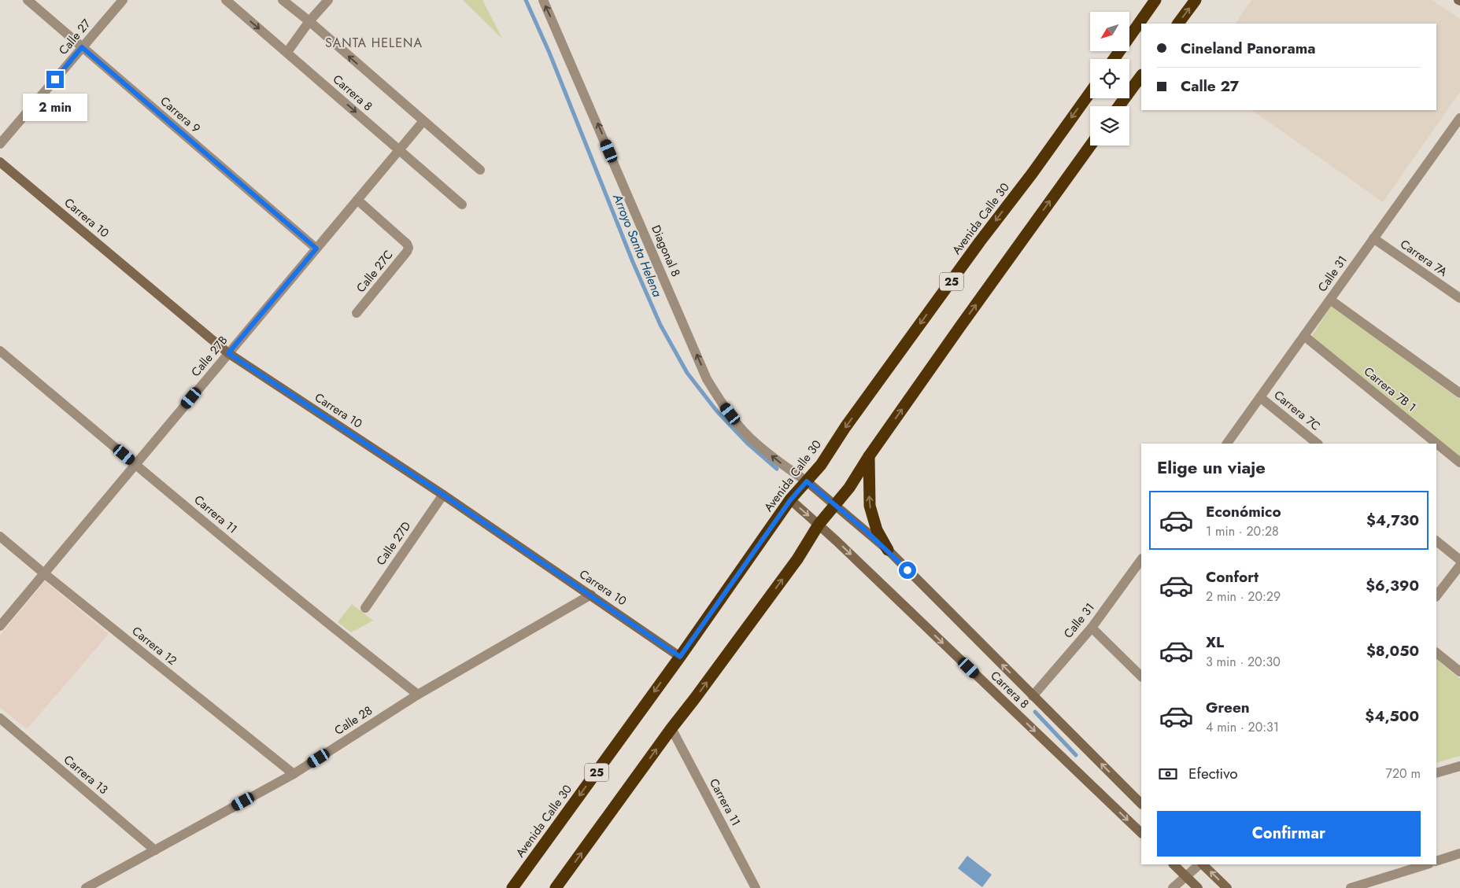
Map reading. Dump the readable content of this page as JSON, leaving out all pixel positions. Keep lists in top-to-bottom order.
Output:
{
  "streets": {
    "highway": ["Avenida Calle 30", "25"],
    "street": [
      "Calle 27",
      "Carrera 8",
      "Carrera 9",
      "Carrera 10",
      "Diagonal 8",
      "Carrera 7A",
      "Calle 27C",
      "Calle 31",
      "Calle 27B",
      "Carrera 7B 1",
      "Carrera 7C",
      "Carrera 11",
      "Calle 27D",
      "Carrera 12",
      "Calle 28",
      "Carrera 13"
    ]
  },
  "crossings": [
    ["Calle 27", "Carrera 9"],
    ["Carrera 8", "Avenida Calle 30"],
    ["Carrera 8", "Diagonal 8"],
    ["Carrera 8", "Calle 31"],
    ["Carrera 8", "Calle 27B"],
    ["Carrera 9", "Calle 27B"],
    ["Carrera 10", "Avenida Calle 30"],
    ["Carrera 10", "Calle 27B"],
    ["Carrera 10", "Calle 27D"],
    ["Carrera 10", "Calle 28"],
    ["Avenida Calle 30", "Diagonal 8"],
    ["Carrera 7A", "Calle 31"],
    ["Calle 27C", "Calle 27B"],
    ["Calle 31", "Carrera 7B 1"],
    ["Calle 31", "Carrera 7C"],
    ["Calle 27B", "Carrera 11"],
    ["Calle 27B", "Carrera 12"],
    ["Carrera 11", "Calle 28"],
    ["Carrera 12", "Calle 28"],
    ["Calle 28", "Carrera 13"]
  ],
  "one_way": ["Diagonal 8"],
  "districts": ["SANTA HELENA"],
  "water": ["Arroyo Santa Helena"],
  "north": "bottom left",
  "page": {
    "banner": ["Cineland Panorama", "Calle 27"],
    "bubble": "2 min",
    "heading": "Elige un viaje",
    "list": [
      {
        "name": "Económico",
        "note": "1 min · 20:28",
        "value": "$4,730"
      },
      {
        "name": "Confort",
        "note": "2 min · 20:29",
        "value": "$6,390"
      },
      {
        "name": "XL",
        "note": "3 min · 20:30",
        "value": "$8,050"
      },
      {
        "name": "Green",
        "note": "4 min · 20:31",
        "value": "$4,500"
      }
    ],
    "pay": ["Efectivo", "720 m"],
    "buttons": "Confirmar"
  }
}
